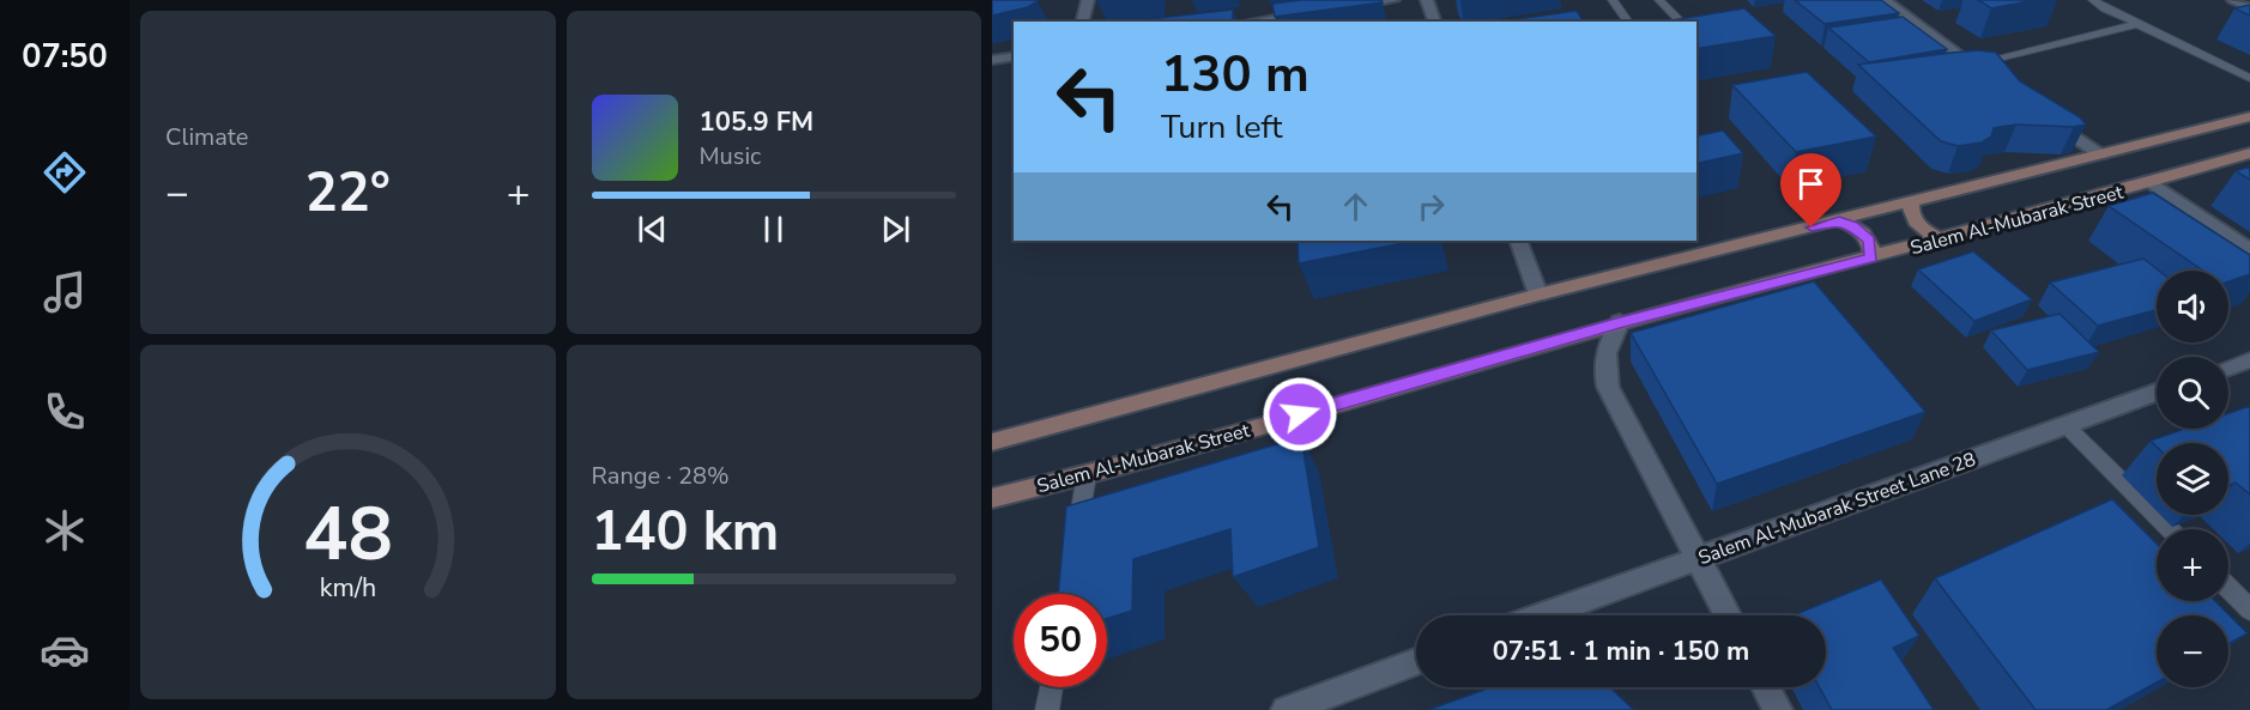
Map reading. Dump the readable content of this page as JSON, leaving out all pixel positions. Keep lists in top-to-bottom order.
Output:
{
  "streets": {
    "main road": ["Salem Al-Mubarak Street"],
    "street": ["Salem Al-Mubarak Street Lane 28"]
  },
  "page": {
    "tabs": "07:50",
    "tile": [
      "Climate",
      ["Range · 28%", "140 km"]
    ],
    "turn": ["130 m", "Turn left"],
    "song": ["105.9 FM", "Music"],
    "heat": ["−", "22°", "+"],
    "map_buttons": ["+", "−"],
    "limit": "50",
    "trip": "07:51 · 1 min · 150 m",
    "gauge": ["48", "km/h"]
  }
}
